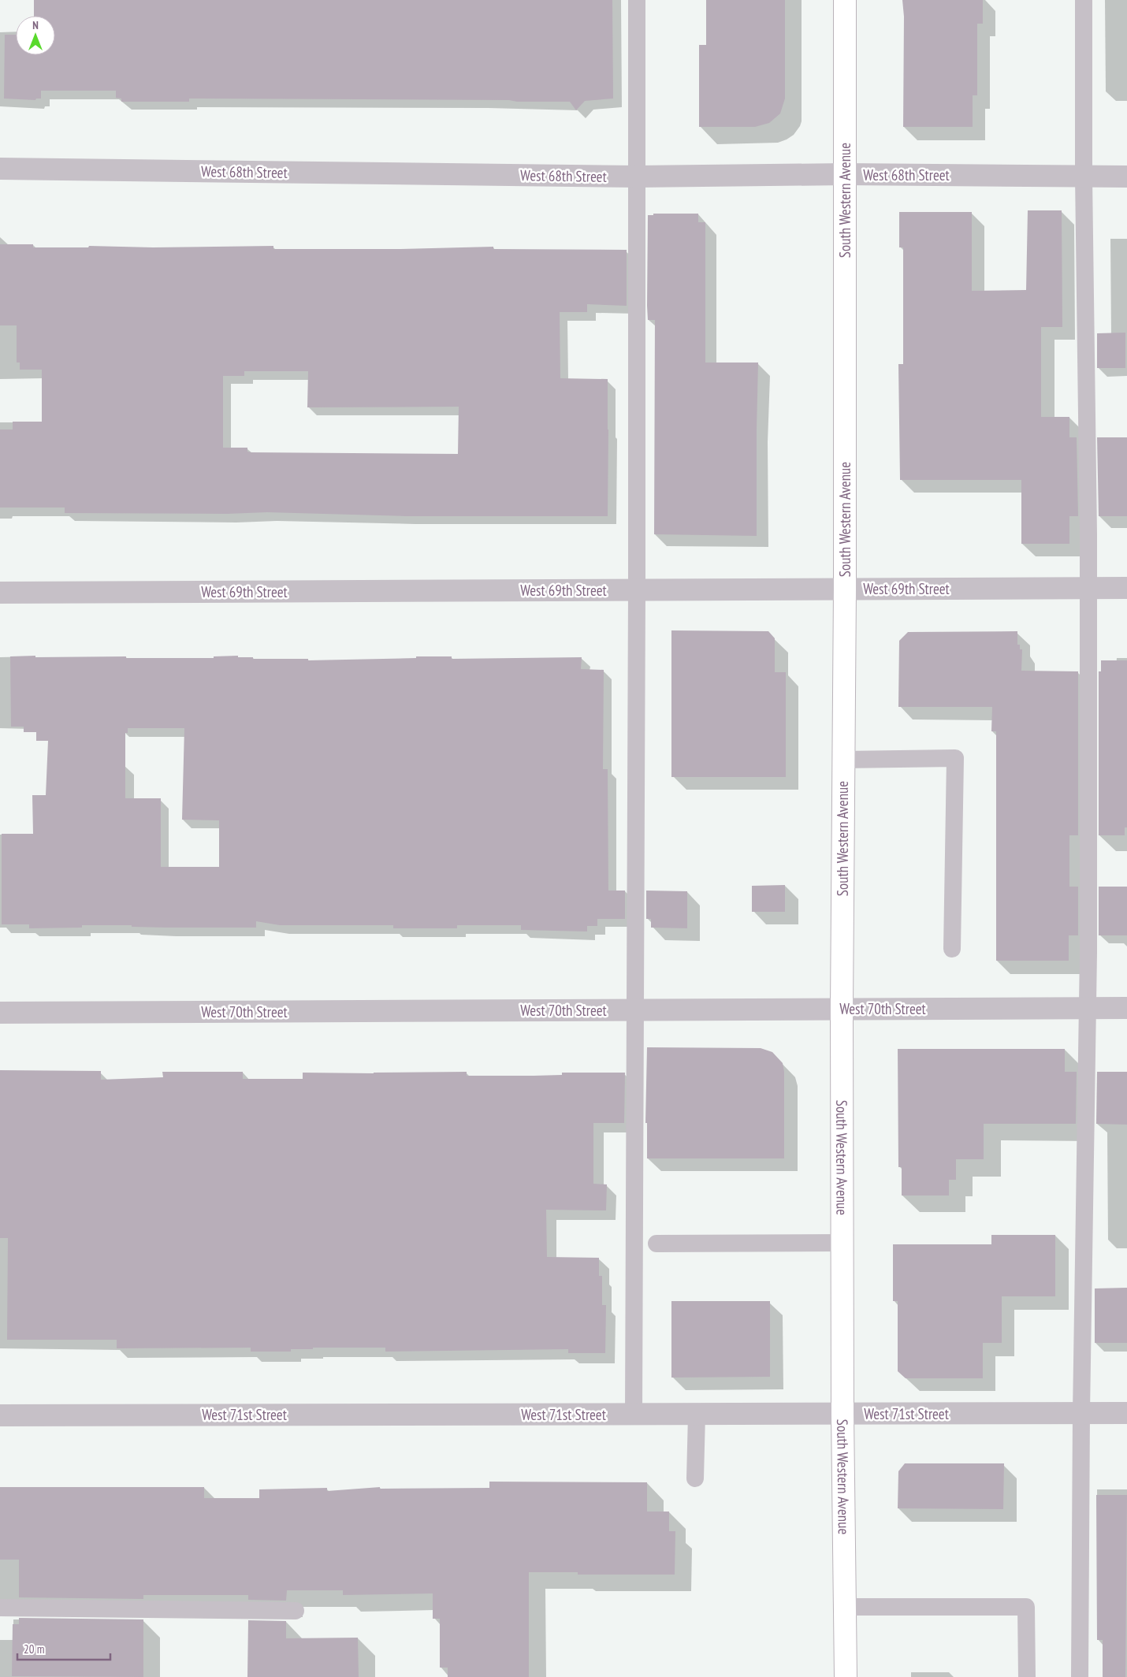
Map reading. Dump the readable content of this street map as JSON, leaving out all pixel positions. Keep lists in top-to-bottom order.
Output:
{
  "streets": {
    "main road": ["South Western Avenue"],
    "street": [
      "West 68th Street",
      "West 69th Street",
      "West 70th Street",
      "West 71st Street"
    ]
  },
  "crossings": [
    ["West 68th Street", "South Western Avenue"],
    ["South Western Avenue", "West 69th Street"],
    ["South Western Avenue", "West 70th Street"],
    ["South Western Avenue", "West 71st Street"]
  ],
  "scale_bar": "20 m",
  "north": "top"
}
